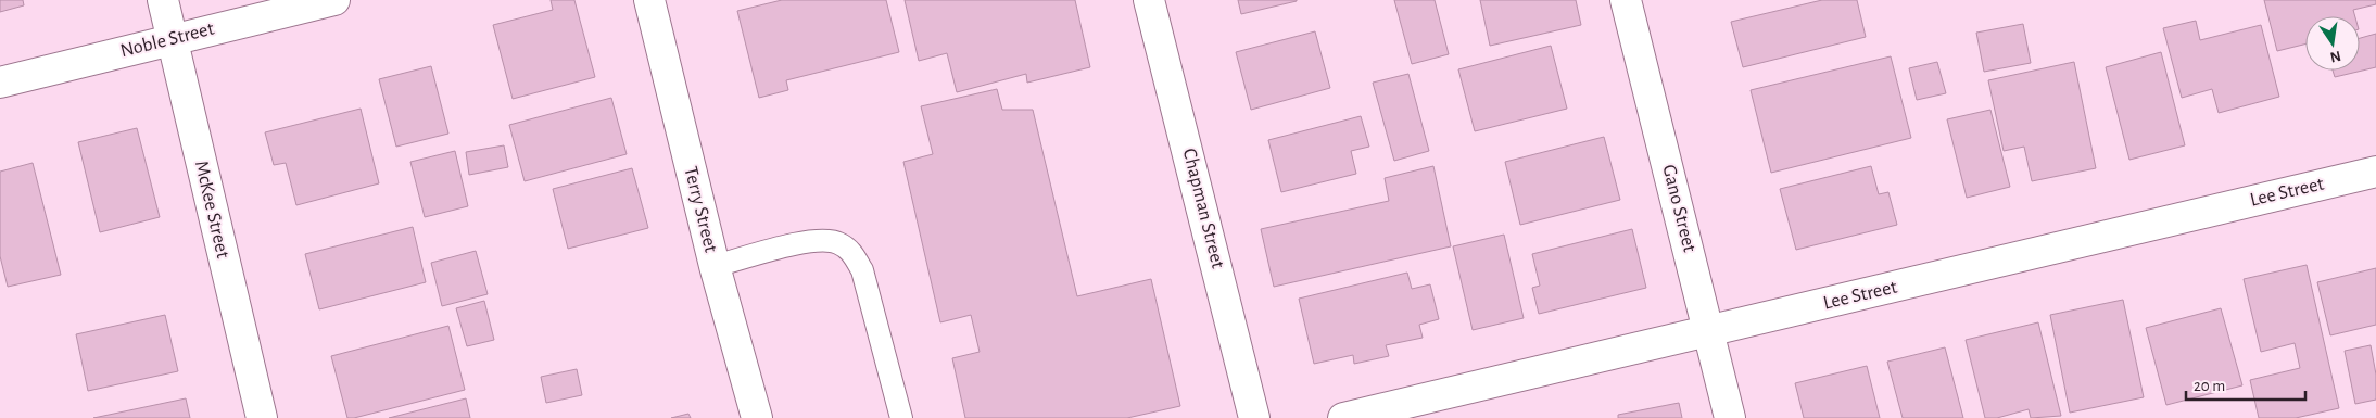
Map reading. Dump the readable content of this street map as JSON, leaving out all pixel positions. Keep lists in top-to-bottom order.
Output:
{
  "streets": {
    "street": [
      "Noble Street",
      "Lee Street",
      "Chapman Street",
      "Gano Street",
      "McKee Street",
      "Terry Street"
    ]
  },
  "crossings": [
    ["Noble Street", "McKee Street"],
    ["Lee Street", "Gano Street"]
  ],
  "scale_bar": "20 m",
  "north": "bottom"
}
